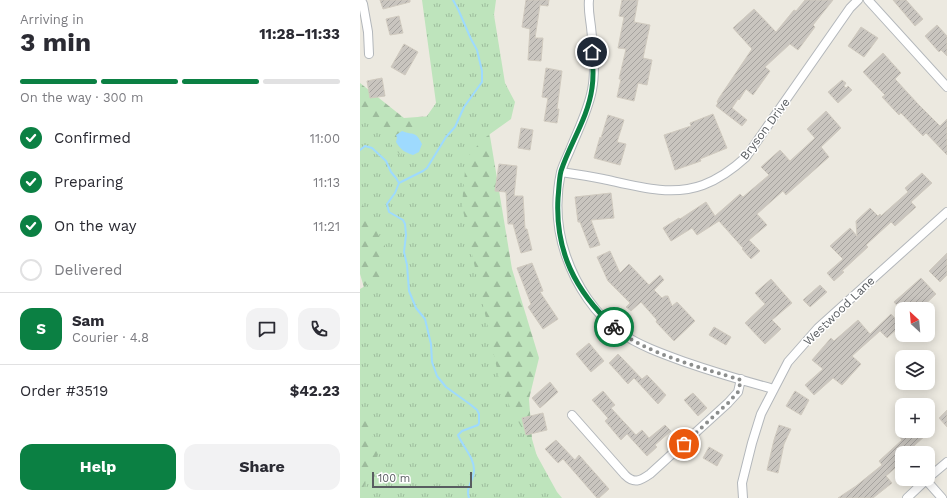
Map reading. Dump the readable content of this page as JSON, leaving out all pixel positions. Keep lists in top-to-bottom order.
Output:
{
  "streets": {
    "street": ["Bryson Drive", "Westwood Lane"]
  },
  "scale_bar": "100 m",
  "north": "top left",
  "page": {
    "heading": ["3 min", "Arriving in", "11:28–11:33"],
    "panel": [
      "Sam",
      "Courier · 4.8",
      "Order #3519",
      "$42.23"
    ],
    "bar": "On the way · 300 m",
    "list": [
      ["Confirmed", "11:00"],
      ["Preparing", "11:13"],
      ["On the way", "11:21"],
      "Delivered"
    ],
    "map_buttons": ["+", "−"],
    "round": "S",
    "buttons": ["Help", "Share"],
    "scale": "100 m"
  }
}
